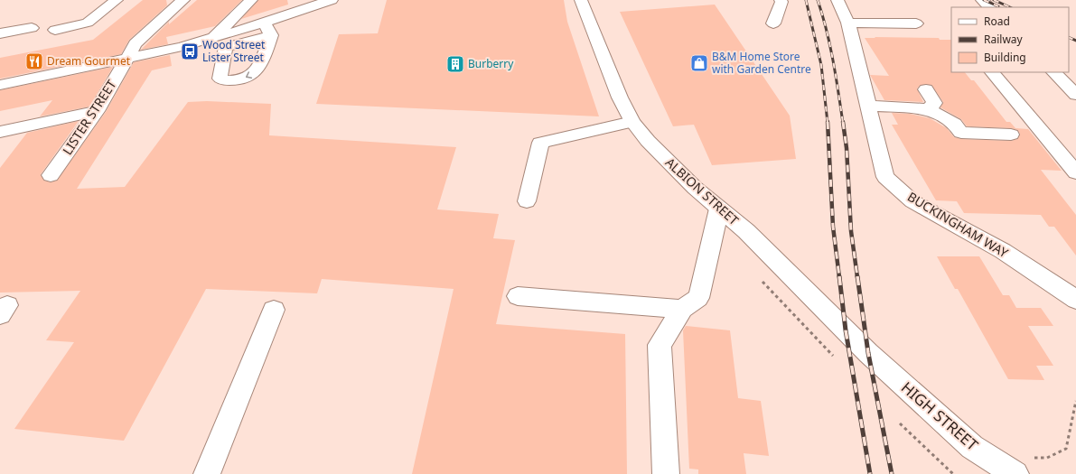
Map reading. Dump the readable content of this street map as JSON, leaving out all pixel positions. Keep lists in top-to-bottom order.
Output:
{
  "streets": {
    "street": [
      "LISTER STREET",
      "ALBION STREET",
      "BUCKINGHAM WAY",
      "HIGH STREET"
    ]
  },
  "crossings": [
    ["ALBION STREET", "HIGH STREET"]
  ],
  "places": {
    "bus stop": ["Wood Street Lister Street"],
    "restaurant": ["Dream Gourmet"],
    "shop": ["B&M Home Store with Garden Centre"],
    "building": ["Burberry"]
  },
  "legend": ["Road", "Railway", "Building"]
}
